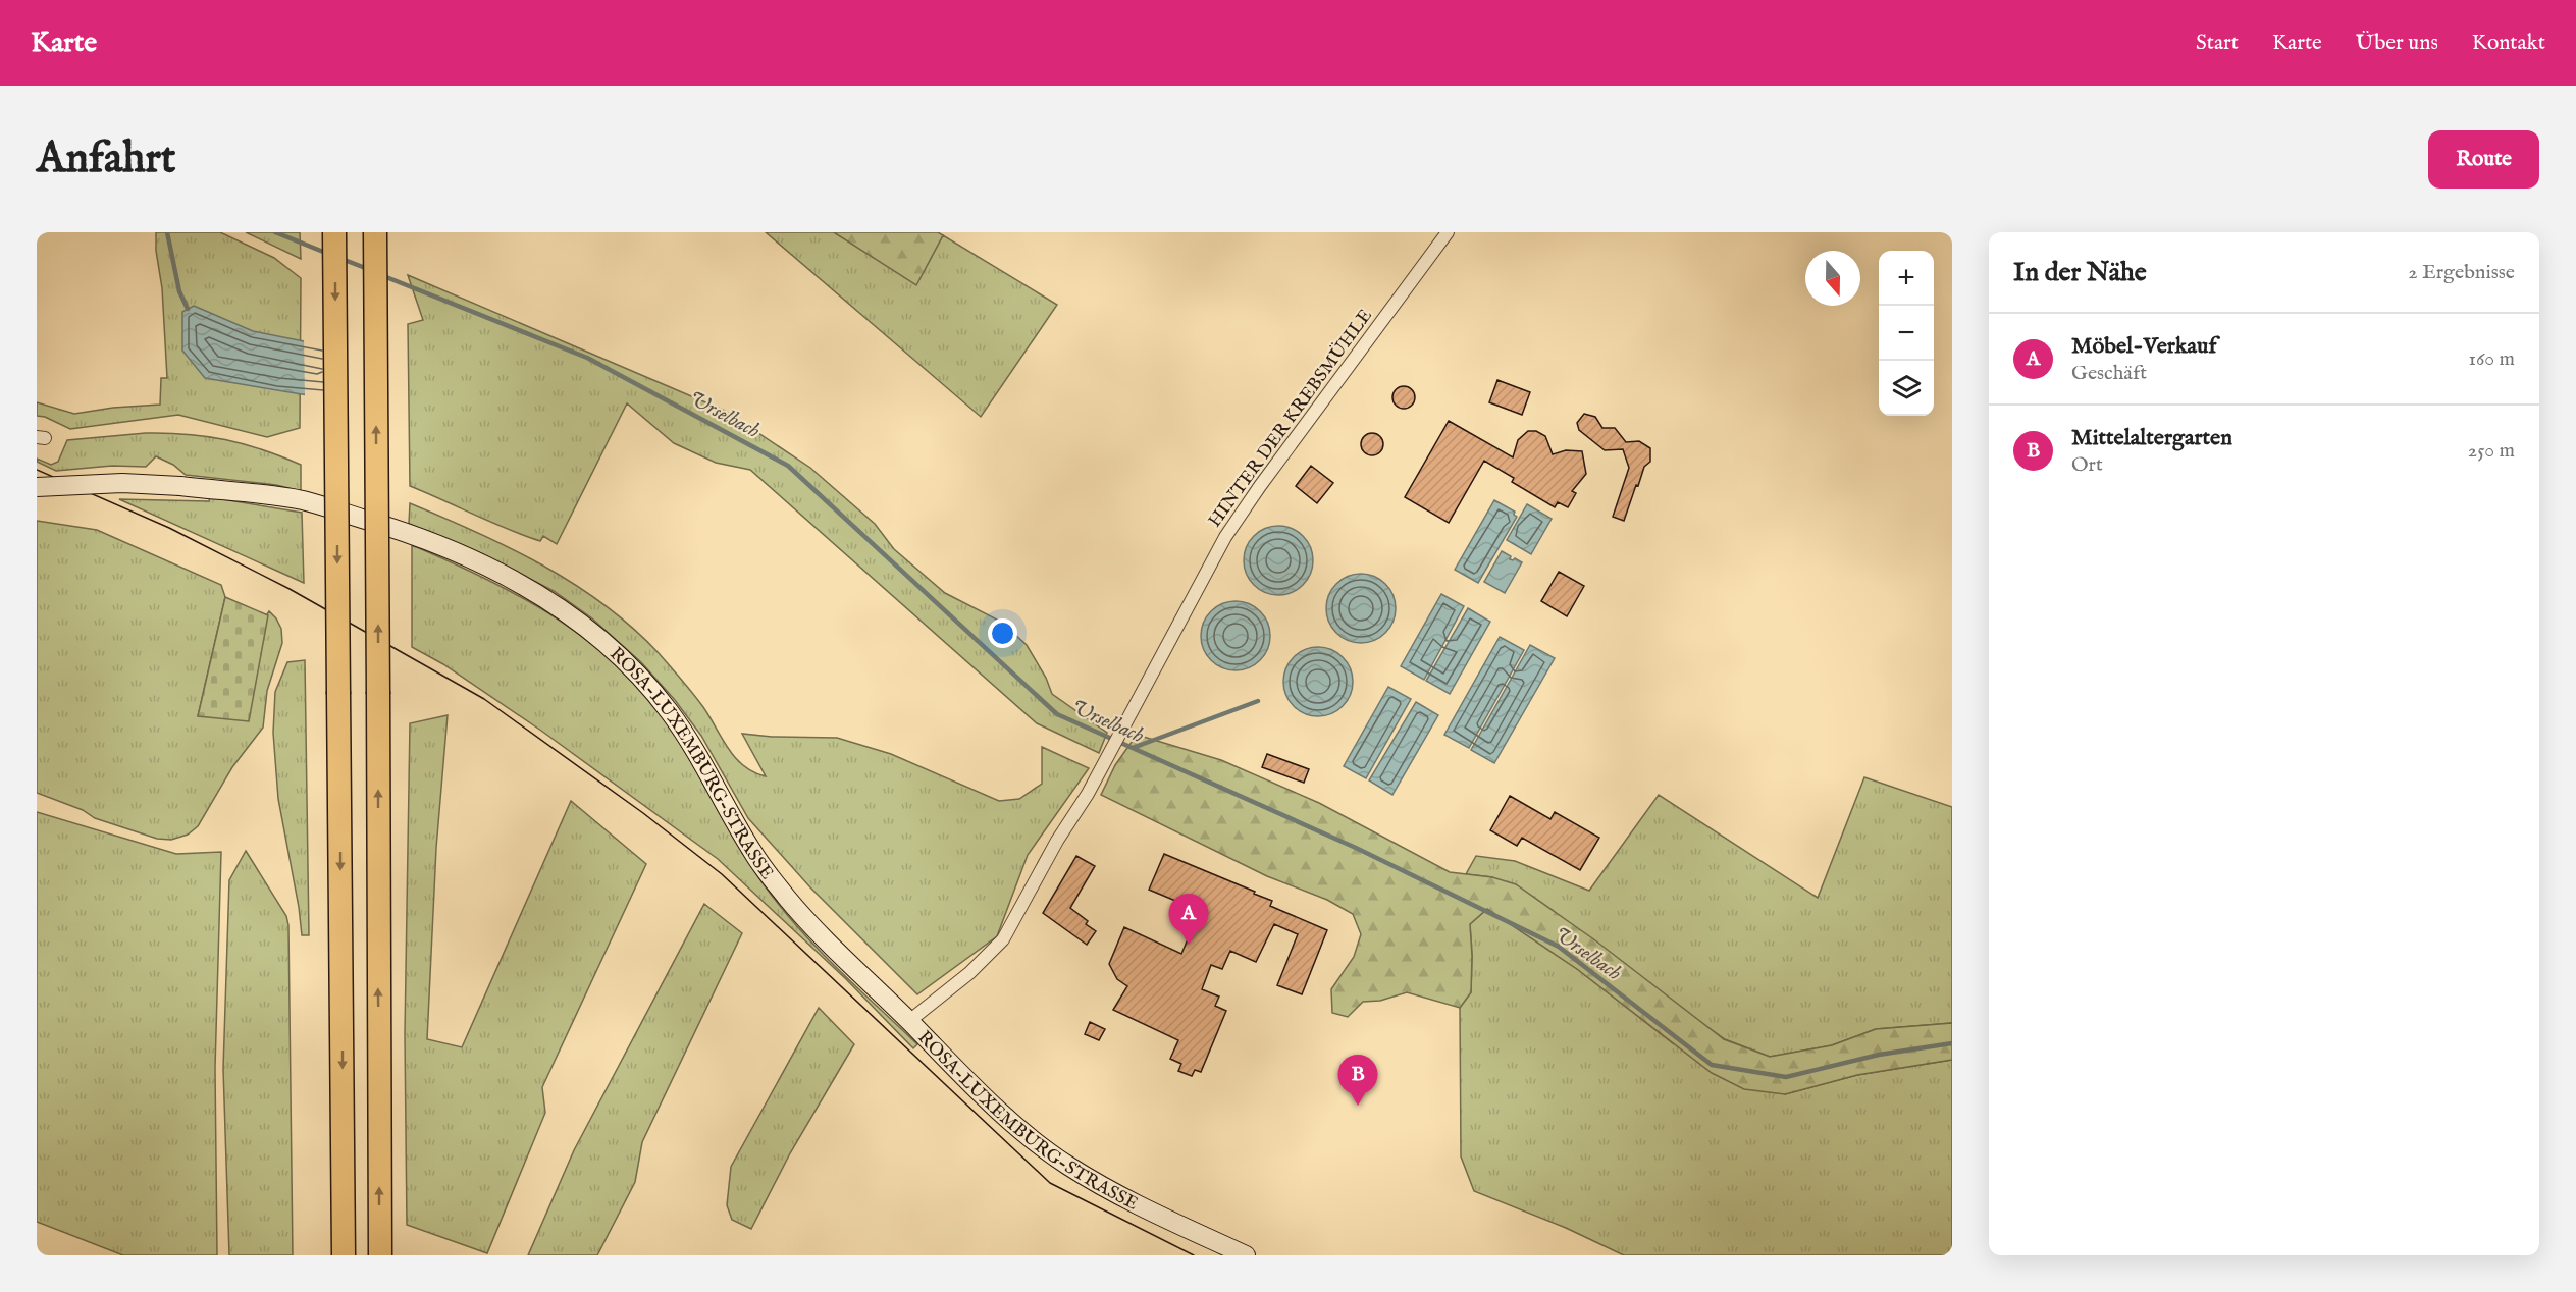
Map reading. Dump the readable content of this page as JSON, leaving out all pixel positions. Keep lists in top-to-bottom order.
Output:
{
  "streets": {
    "main road": ["ROSA-LUXEMBURG-STRASSE"],
    "street": ["HINTER DER KREBSMÜHLE"]
  },
  "crossings": [
    ["HINTER DER KREBSMÜHLE", "ROSA-LUXEMBURG-STRASSE"]
  ],
  "water": ["Urselbach"],
  "north": "bottom",
  "page": {
    "header": "Karte",
    "nav": [
      "Start",
      "Karte",
      "Über uns",
      "Kontakt"
    ],
    "buttons": "Route",
    "title": "Anfahrt",
    "heading": ["In der Nähe", "2 Ergebnisse"],
    "map_buttons": ["+", "−"],
    "list": [
      {
        "mark": "A",
        "name": "Möbel-Verkauf",
        "note": "Geschäft",
        "value": "160 m"
      },
      {
        "mark": "B",
        "name": "Mittelaltergarten",
        "note": "Ort",
        "value": "250 m"
      }
    ],
    "pins": ["A", "B"]
  }
}
